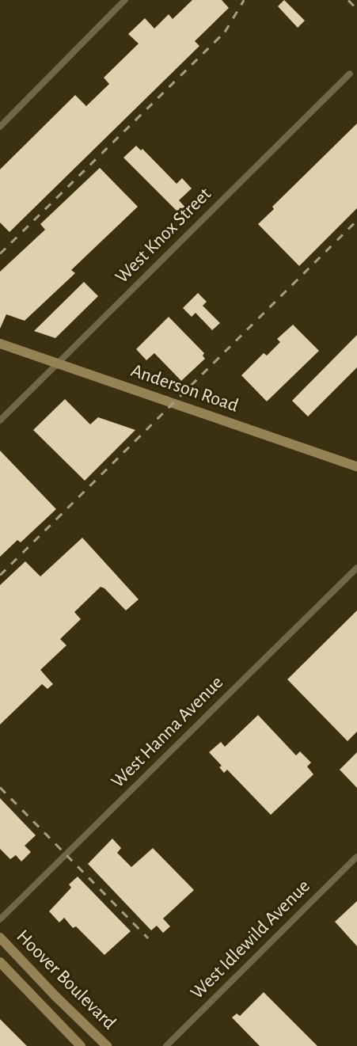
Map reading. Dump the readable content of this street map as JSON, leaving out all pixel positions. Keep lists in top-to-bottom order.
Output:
{
  "streets": {
    "street": [
      "West Knox Street",
      "Anderson Road",
      "West Hanna Avenue",
      "West Idlewild Avenue",
      "Hoover Boulevard"
    ]
  },
  "crossings": [
    ["West Knox Street", "Anderson Road"]
  ]
}
